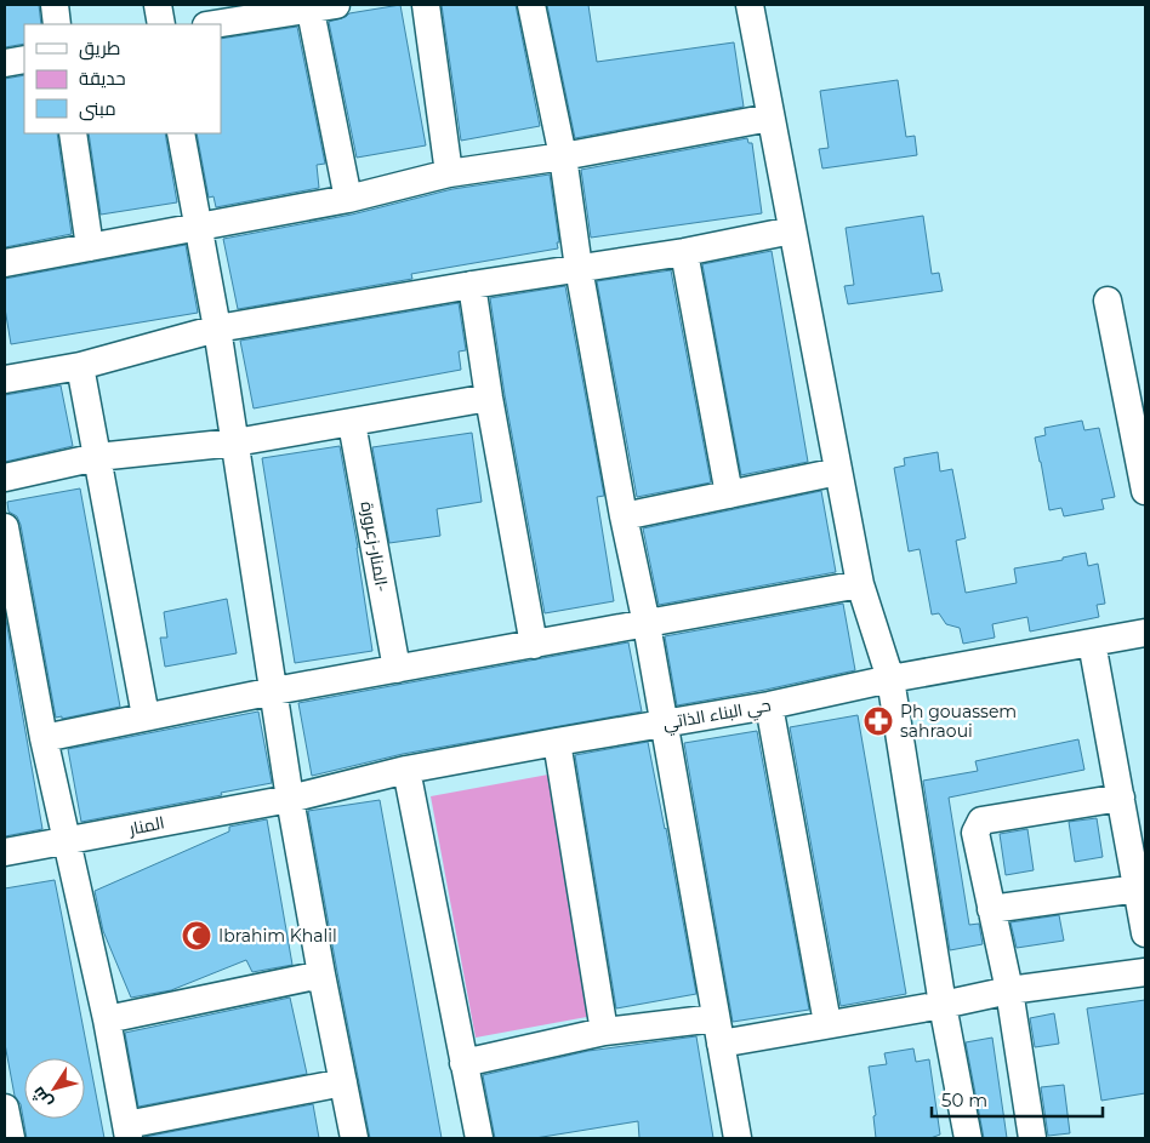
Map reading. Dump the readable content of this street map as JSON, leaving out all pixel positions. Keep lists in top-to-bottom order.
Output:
{
  "streets": {
    "street": ["المنار-زعرورة-", "حي البناء الذاتي", "المنار"]
  },
  "crossings": [
    ["حي البناء الذاتي", "المنار"]
  ],
  "places": {
    "pharmacy": ["Ph gouassem sahraoui"],
    "mosque": ["Ibrahim Khalil"]
  },
  "legend": ["طريق", "حديقة", "مبنى"],
  "scale_bar": "50 m",
  "north": "bottom left"
}
